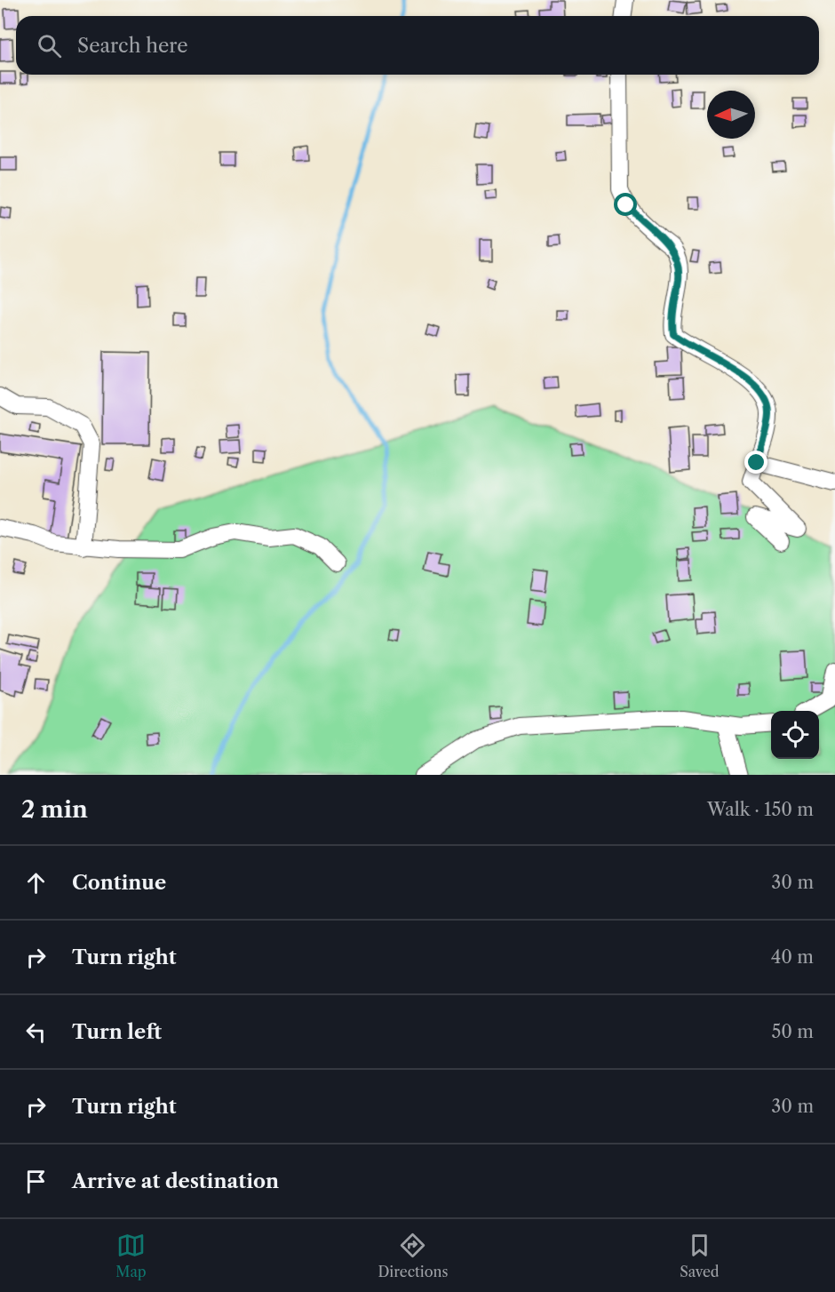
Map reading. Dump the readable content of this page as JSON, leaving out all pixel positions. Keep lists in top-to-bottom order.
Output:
{
  "north": "left",
  "page": {
    "search": "Search here",
    "heading": ["2 min", "Walk · 150 m"],
    "list": [
      ["Continue", "30 m"],
      ["Turn right", "40 m"],
      ["Turn left", "50 m"],
      ["Turn right", "30 m"],
      "Arrive at destination"
    ],
    "nav": ["Map", "Directions", "Saved"]
  }
}
